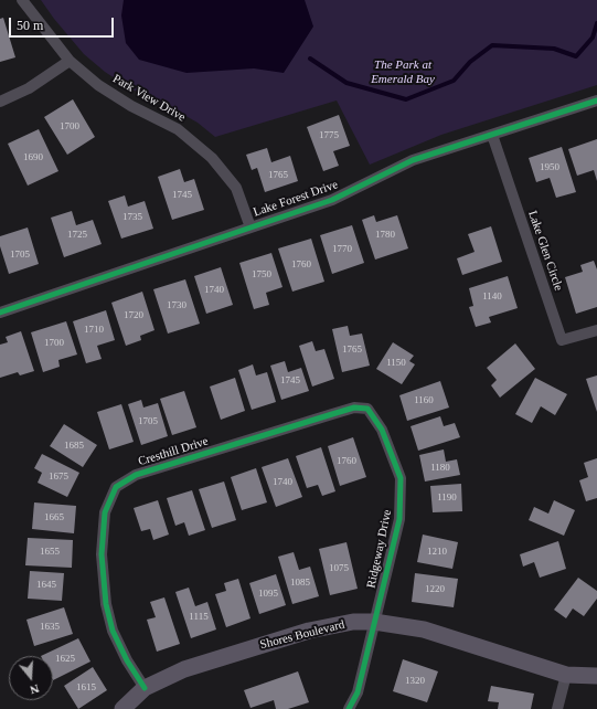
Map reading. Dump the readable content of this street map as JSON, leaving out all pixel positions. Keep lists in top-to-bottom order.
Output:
{
  "streets": {
    "street": [
      "Park View Drive",
      "Lake Forest Drive",
      "Lake Glen Circle",
      "Cresthill Drive",
      "Ridgeway Drive",
      "Shores Boulevard"
    ]
  },
  "crossings": [
    ["Park View Drive", "Lake Forest Drive"],
    ["Lake Forest Drive", "Lake Glen Circle"],
    ["Cresthill Drive", "Ridgeway Drive"],
    ["Cresthill Drive", "Shores Boulevard"],
    ["Ridgeway Drive", "Shores Boulevard"]
  ],
  "parks": ["The Park at Emerald Bay"],
  "house_numbers": [
    "1700",
    "1775",
    "1690",
    "1950",
    "1765",
    "1745",
    "1735",
    "1725",
    "1780",
    "1770",
    "1705",
    "1760",
    "1750",
    "1740",
    "1140",
    "1730",
    "1720",
    "1710",
    "1700",
    "1765",
    "1150",
    "1745",
    "1160",
    "1705",
    "1685",
    "1760",
    "1180",
    "1675",
    "1740",
    "1190",
    "1665",
    "1655",
    "1210",
    "1075",
    "1085",
    "1645",
    "1220",
    "1095",
    "1115",
    "1635",
    "1625",
    "1320",
    "1615"
  ],
  "scale_bar": "50 m",
  "north": "bottom"
}
